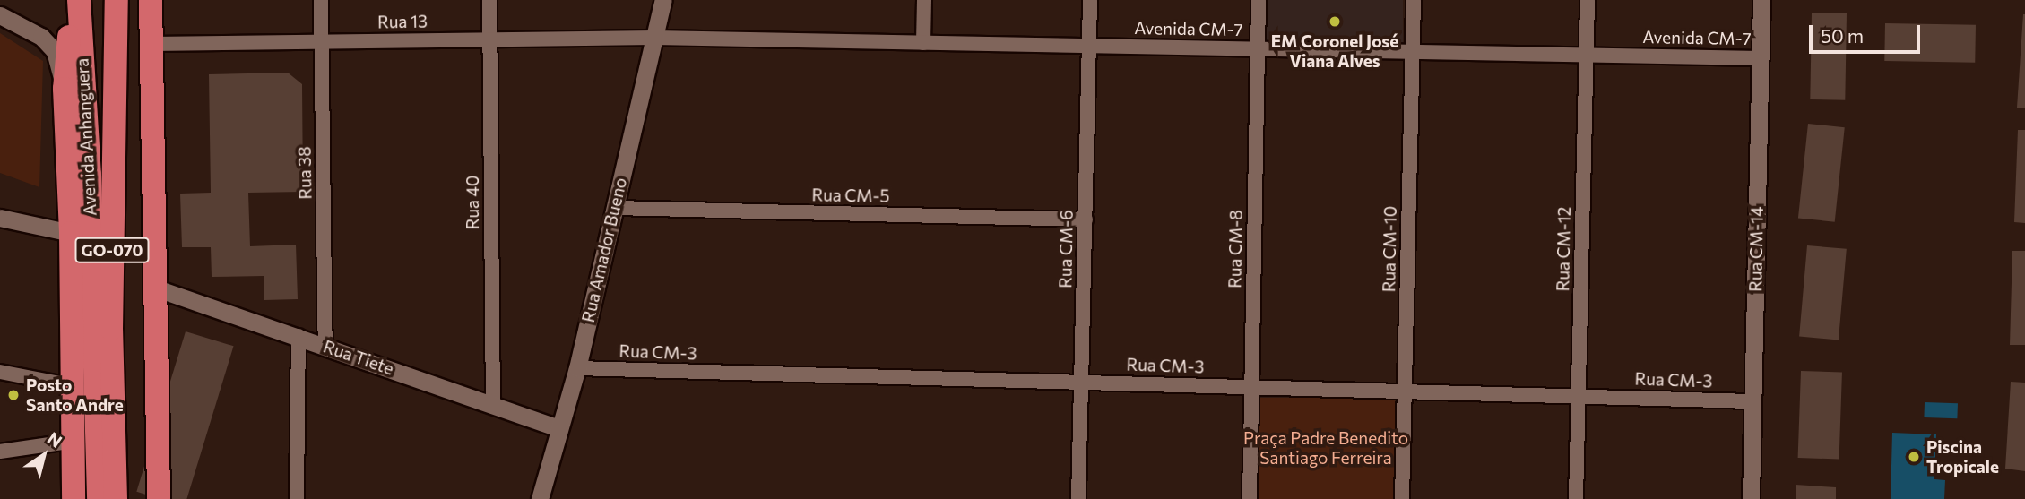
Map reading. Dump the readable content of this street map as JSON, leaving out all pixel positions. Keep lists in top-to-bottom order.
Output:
{
  "streets": {
    "highway": ["Avenida Anhanguera", "GO-070"],
    "street": [
      "Rua 13",
      "Avenida CM-7",
      "Rua 38",
      "Rua CM-5",
      "Rua 40",
      "Rua CM-6",
      "Rua CM-8",
      "Rua CM-10",
      "Rua CM-12",
      "Rua CM-14",
      "Rua Amador Bueno",
      "Rua CM-3",
      "Rua Tiete"
    ]
  },
  "crossings": [
    ["Rua 13", "Avenida CM-7"],
    ["Rua 13", "Rua 38"],
    ["Rua 13", "Rua 40"],
    ["Rua 13", "Rua Amador Bueno"],
    ["Avenida CM-7", "Rua CM-6"],
    ["Avenida CM-7", "Rua CM-8"],
    ["Avenida CM-7", "Rua CM-10"],
    ["Avenida CM-7", "Rua CM-12"],
    ["Avenida CM-7", "Rua CM-14"],
    ["Avenida CM-7", "Rua Amador Bueno"],
    ["Rua 38", "Rua Tiete"],
    ["Rua CM-5", "Rua CM-6"],
    ["Rua CM-5", "Rua Amador Bueno"],
    ["Rua 40", "Rua Tiete"],
    ["Rua CM-6", "Rua CM-3"],
    ["Rua CM-8", "Rua CM-3"],
    ["Rua CM-10", "Rua CM-3"],
    ["Rua CM-12", "Rua CM-3"],
    ["Rua CM-14", "Rua CM-3"],
    ["Rua Amador Bueno", "Rua CM-3"],
    ["Rua Amador Bueno", "Rua Tiete"]
  ],
  "parks": ["Praça Padre Benedito Santiago Ferreira"],
  "places": ["EM Coronel José Viana Alves", "Posto Santo Andre", "Piscina Tropicale"],
  "scale_bar": "50 m",
  "north": "top right"
}
